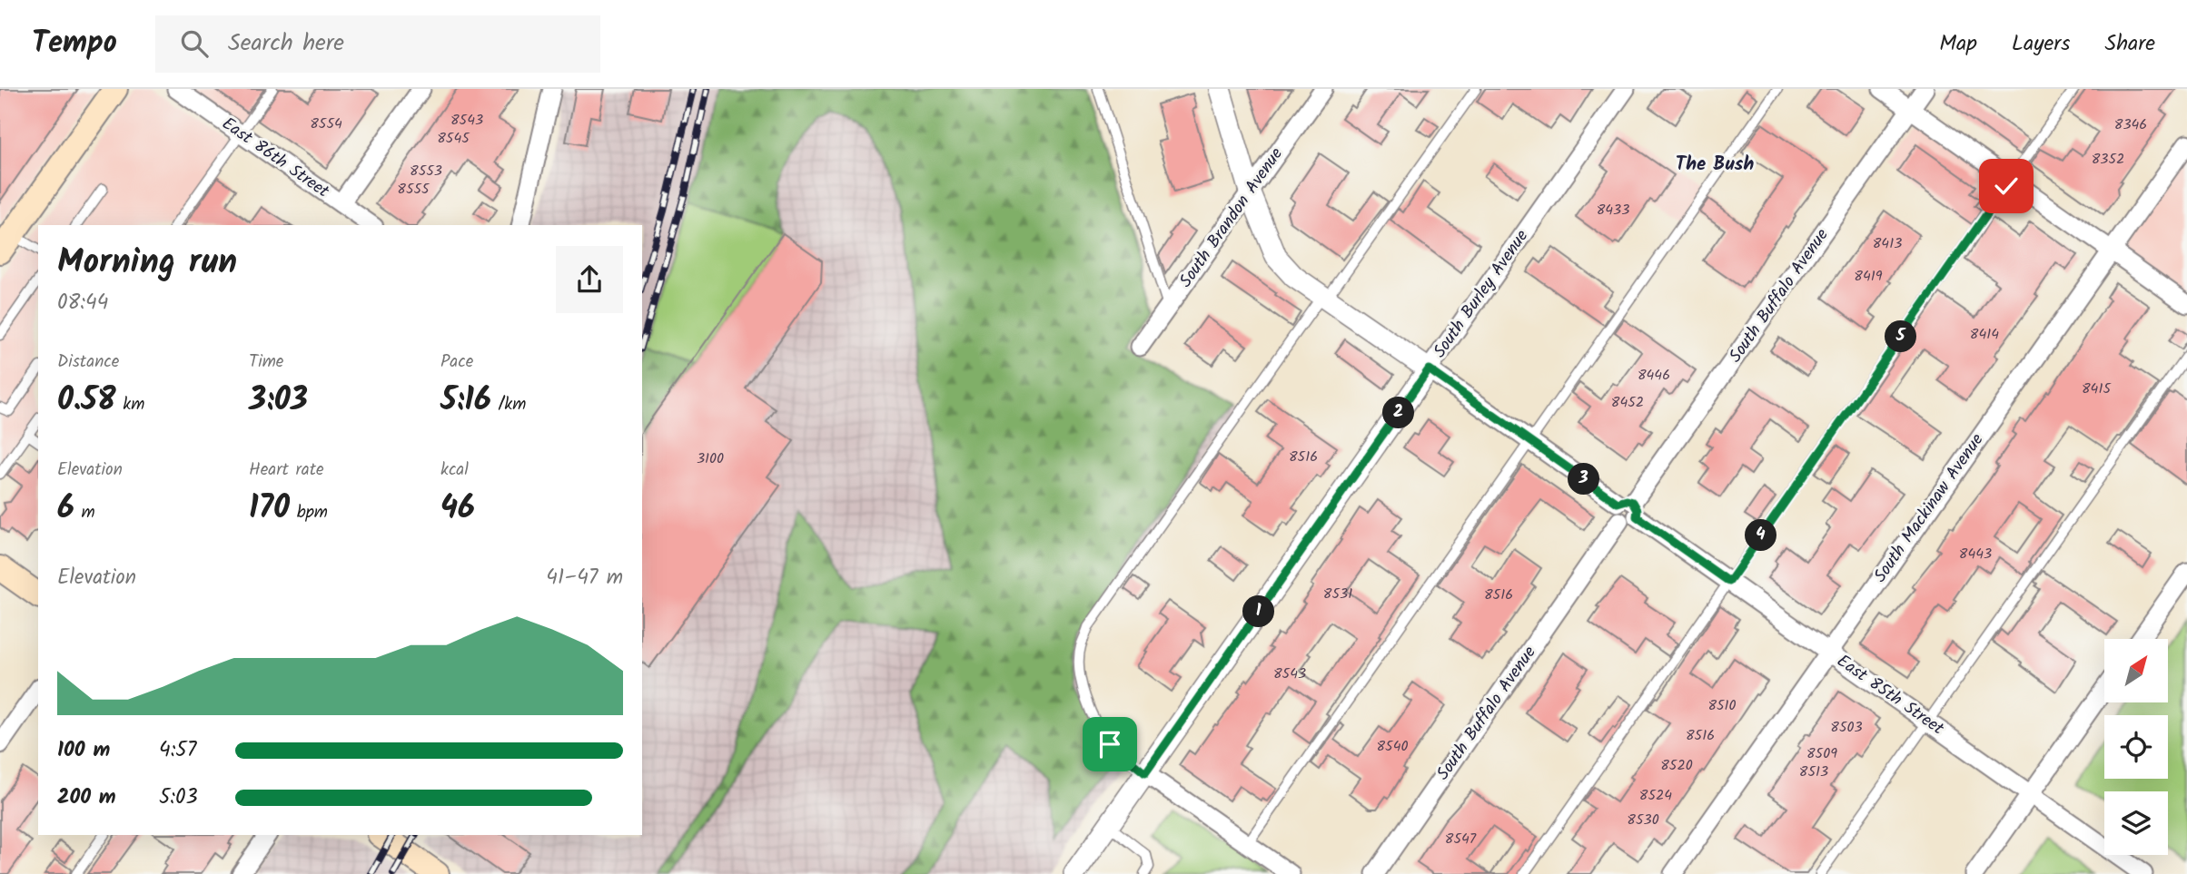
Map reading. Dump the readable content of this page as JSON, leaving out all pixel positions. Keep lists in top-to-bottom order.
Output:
{
  "streets": {
    "street": [
      "East 86th Street",
      "South Brandon Avenue",
      "South Burley Avenue",
      "South Buffalo Avenue",
      "South Mackinaw Avenue",
      "East 85th Street"
    ]
  },
  "crossings": [
    ["South Burley Avenue", "East 85th Street"],
    ["South Buffalo Avenue", "East 85th Street"],
    ["South Mackinaw Avenue", "East 85th Street"]
  ],
  "districts": ["The Bush"],
  "house_numbers": [
    "8543",
    "8554",
    "8346",
    "8545",
    "8352",
    "8553",
    "8555",
    "8433",
    "8413",
    "8419",
    "8414",
    "8446",
    "8415",
    "8452",
    "8516",
    "3100",
    "8443",
    "8531",
    "8516",
    "8543",
    "8510",
    "8503",
    "8516",
    "8540",
    "8509",
    "8520",
    "8513",
    "8524",
    "8530",
    "8547"
  ],
  "north": "top right",
  "page": {
    "header": "Tempo",
    "search": "Search here",
    "nav": ["Map", "Layers", "Share"],
    "heading": ["Morning run", "08:44"],
    "pins": [
      "5",
      "2",
      "3",
      "4",
      "1"
    ],
    "stats": [
      ["Distance", "0.58 km"],
      ["Time", "3:03"],
      ["Pace", "5:16 /km"],
      ["Elevation", "6 m"],
      ["Heart rate", "170 bpm"],
      ["kcal", "46"]
    ],
    "chart": ["Elevation", "41–47 m"],
    "list": [
      {
        "name": "100 m",
        "note": "4:57"
      },
      {
        "name": "200 m",
        "note": "5:03"
      }
    ]
  }
}
